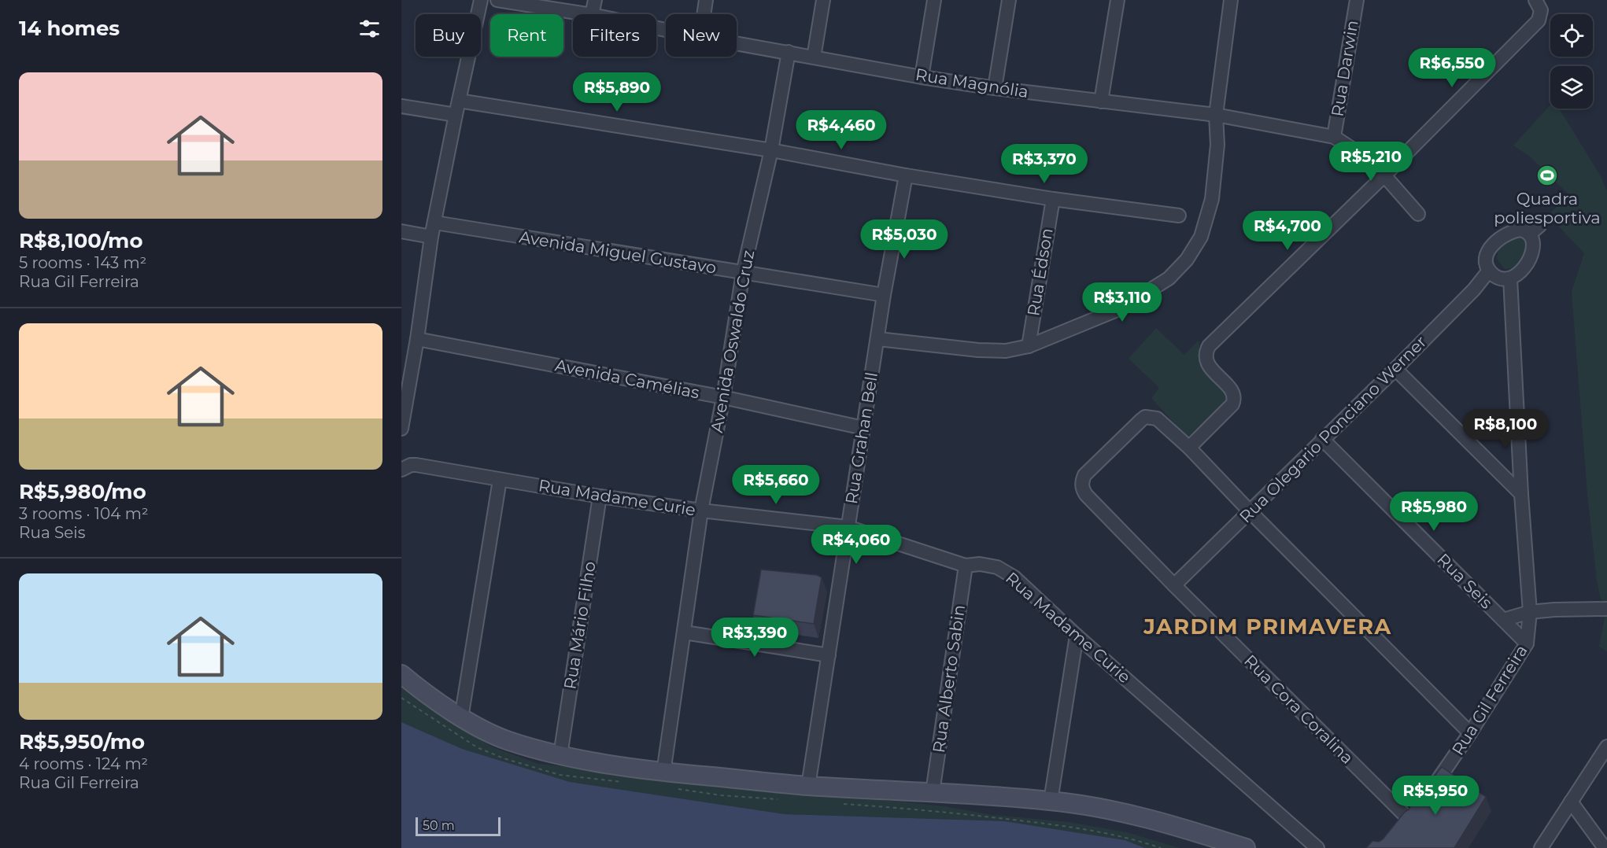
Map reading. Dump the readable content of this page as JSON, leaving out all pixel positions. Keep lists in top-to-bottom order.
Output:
{
  "streets": {
    "street": [
      "Rua Darwin",
      "Rua Magnólia",
      "Avenida Miguel Gustavo",
      "Rua Édson",
      "Avenida Oswaldo Cruz",
      "Avenida Camélias",
      "Rua Olegario Ponciano Werner",
      "Rua Grahan Bell",
      "Rua Madame Curie",
      "Rua Seis",
      "Rua Mário Filho",
      "Rua Alberto Sabin",
      "Rua Gil Ferreira",
      "Rua Cora Coralina"
    ]
  },
  "crossings": [
    ["Rua Darwin", "Rua Magnólia"],
    ["Rua Magnólia", "Avenida Oswaldo Cruz"],
    ["Avenida Miguel Gustavo", "Avenida Oswaldo Cruz"],
    ["Avenida Miguel Gustavo", "Rua Grahan Bell"],
    ["Avenida Oswaldo Cruz", "Avenida Camélias"],
    ["Avenida Oswaldo Cruz", "Rua Madame Curie"],
    ["Avenida Camélias", "Rua Grahan Bell"],
    ["Rua Olegario Ponciano Werner", "Rua Seis"],
    ["Rua Olegario Ponciano Werner", "Rua Gil Ferreira"],
    ["Rua Olegario Ponciano Werner", "Rua Cora Coralina"],
    ["Rua Grahan Bell", "Rua Madame Curie"],
    ["Rua Madame Curie", "Rua Mário Filho"],
    ["Rua Madame Curie", "Rua Alberto Sabin"],
    ["Rua Seis", "Rua Gil Ferreira"]
  ],
  "districts": ["JARDIM PRIMAVERA"],
  "places": {
    "sports": ["Quadra poliesportiva"]
  },
  "scale_bar": "50 m",
  "page": {
    "heading": "14 homes",
    "chip": [
      "Buy",
      "Rent",
      "Filters",
      "New"
    ],
    "price": [
      "R$6,550",
      "R$5,890",
      "R$4,460",
      "R$5,210",
      "R$3,370",
      "R$4,700",
      "R$5,030",
      "R$3,110",
      "R$8,100",
      "R$5,660",
      "R$5,980",
      "R$4,060",
      "R$3,390",
      "R$5,950"
    ],
    "list": [
      {
        "name": "R$8,100/mo",
        "note": "5 rooms · 143 m² · Rua Gil Ferreira"
      },
      {
        "name": "R$5,980/mo",
        "note": "3 rooms · 104 m² · Rua Seis"
      },
      {
        "name": "R$5,950/mo",
        "note": "4 rooms · 124 m² · Rua Gil Ferreira"
      }
    ],
    "scale": "50 m"
  }
}
